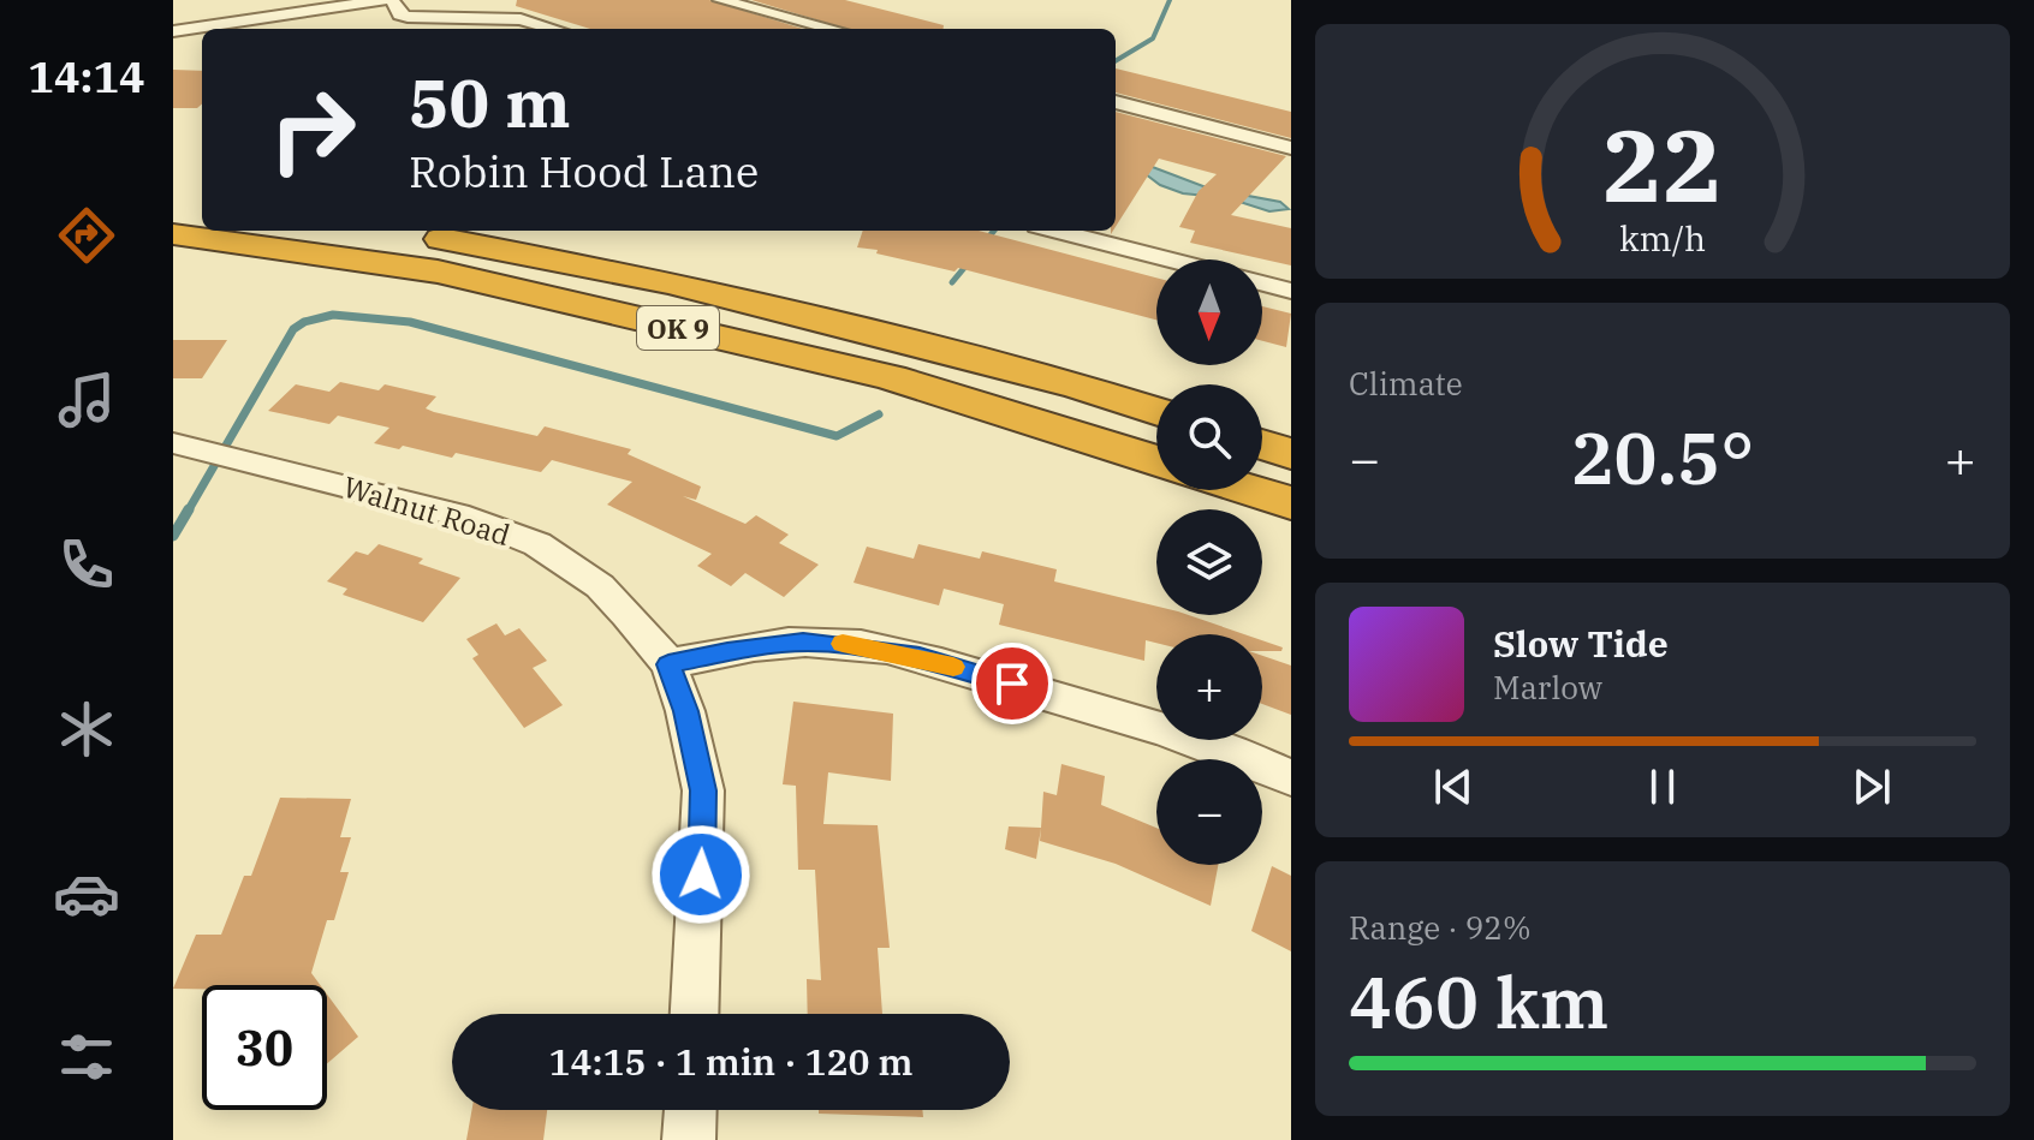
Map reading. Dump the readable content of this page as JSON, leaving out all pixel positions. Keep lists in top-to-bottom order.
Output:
{
  "streets": {
    "highway": ["OK 9"],
    "street": ["Walnut Road"]
  },
  "north": "bottom",
  "page": {
    "tabs": "14:14",
    "turn": ["50 m", "Robin Hood Lane"],
    "map_buttons": ["+", "−"],
    "tile": [
      "Climate",
      ["Range · 92%", "460 km"]
    ],
    "heat": ["−", "20.5°", "+"],
    "song": ["Slow Tide", "Marlow"],
    "limit": "30",
    "trip": "14:15 · 1 min · 120 m",
    "gauge": ["22", "km/h"]
  }
}
